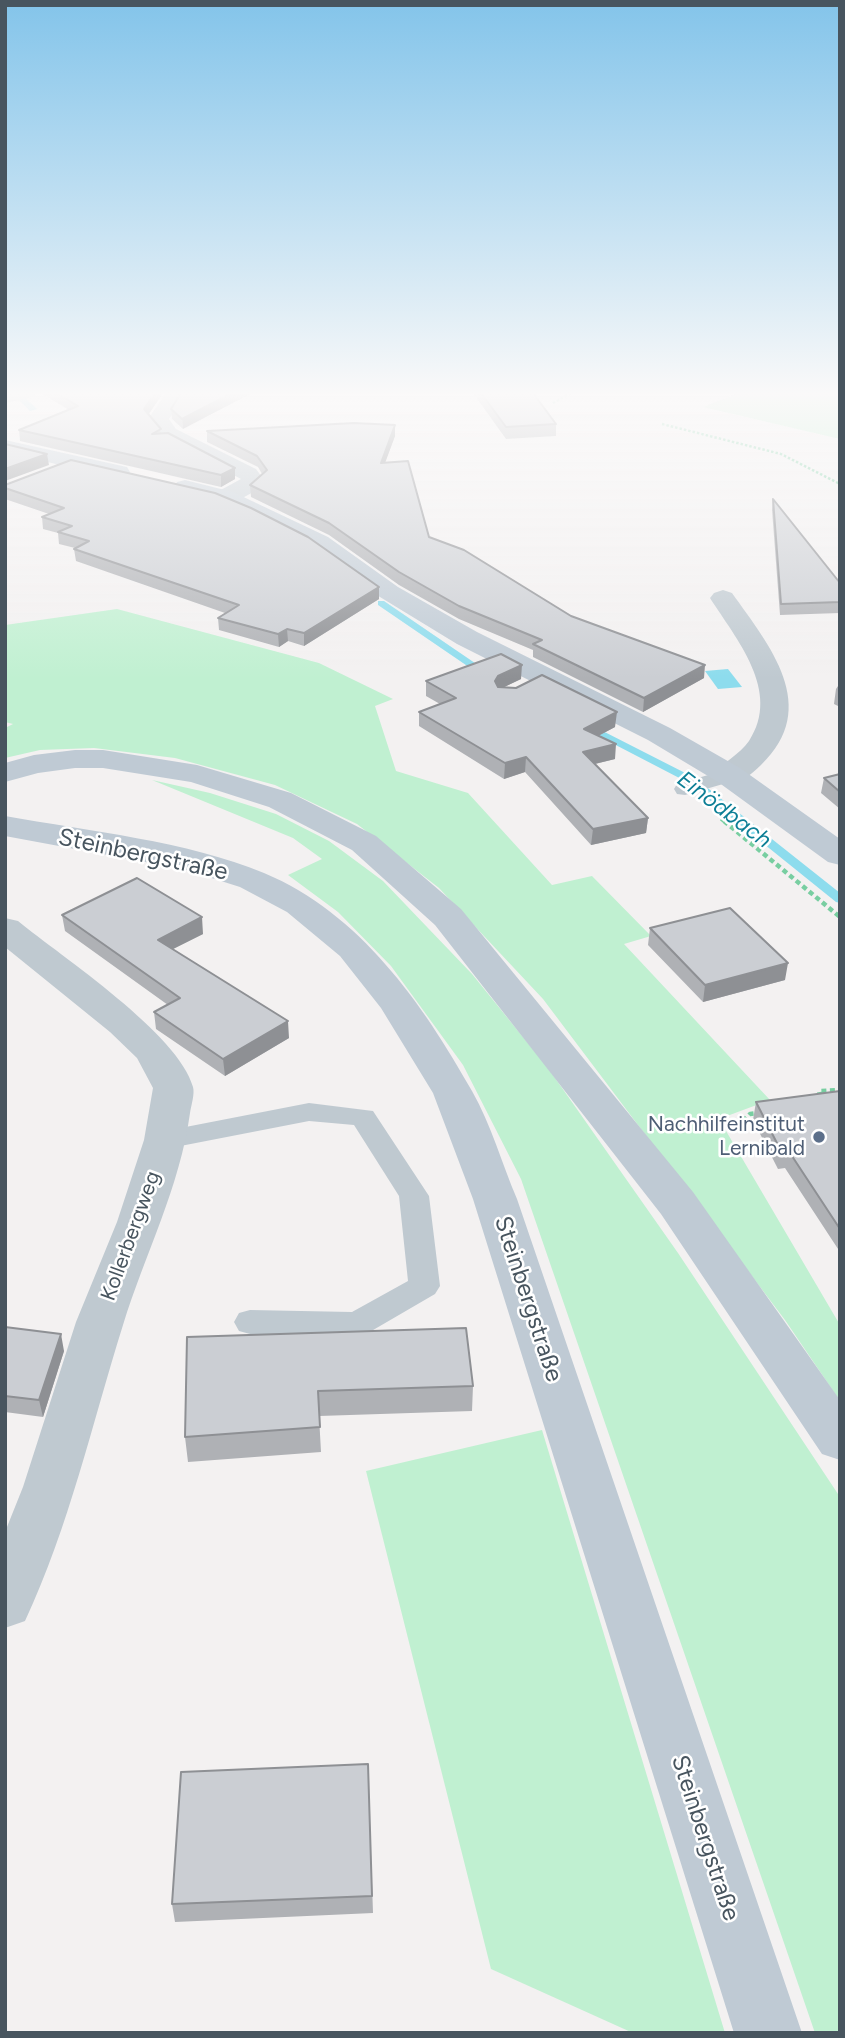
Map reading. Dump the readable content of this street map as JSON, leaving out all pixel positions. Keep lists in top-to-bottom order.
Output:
{
  "streets": {
    "main road": ["Steinbergstraße"],
    "street": ["Kollerbergweg"]
  },
  "water": ["Einödbach"],
  "places": ["Nachhilfeinstitut Lernibald"]
}
